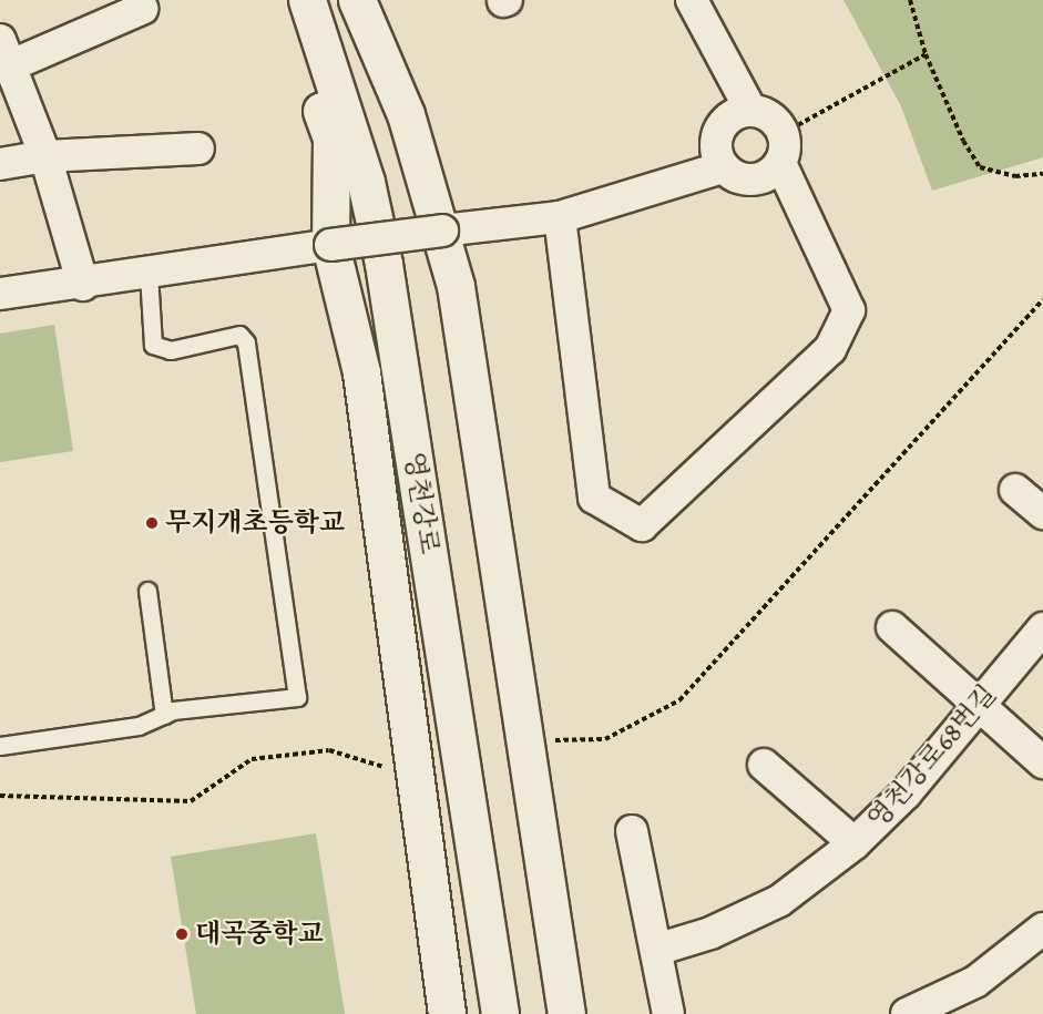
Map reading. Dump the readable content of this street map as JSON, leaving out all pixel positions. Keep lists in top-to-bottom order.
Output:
{
  "streets": {
    "street": ["영천강로", "영천강로68번길"]
  },
  "places": ["무지개초등학교", "대곡중학교"]
}
